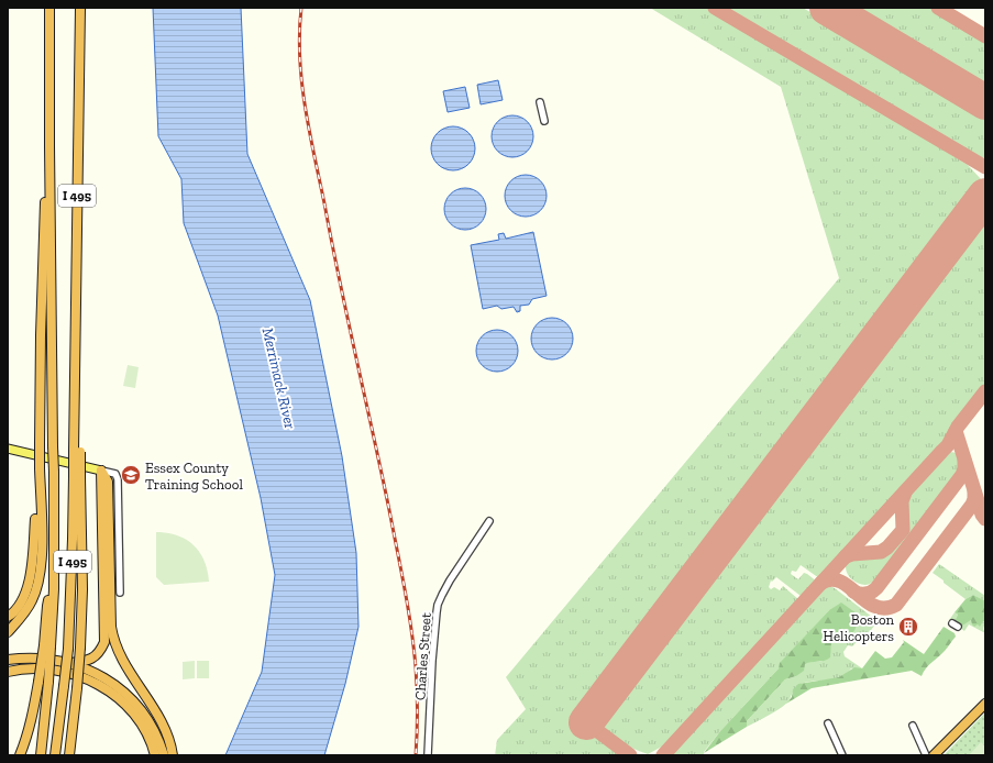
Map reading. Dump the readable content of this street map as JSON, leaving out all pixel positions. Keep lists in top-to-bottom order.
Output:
{
  "streets": {
    "highway": ["I 495"],
    "street": ["Charles Street"]
  },
  "water": ["Merrimack River"],
  "places": {
    "school or university": ["Essex County Training School"],
    "building": ["Boston Helicopters"]
  }
}
